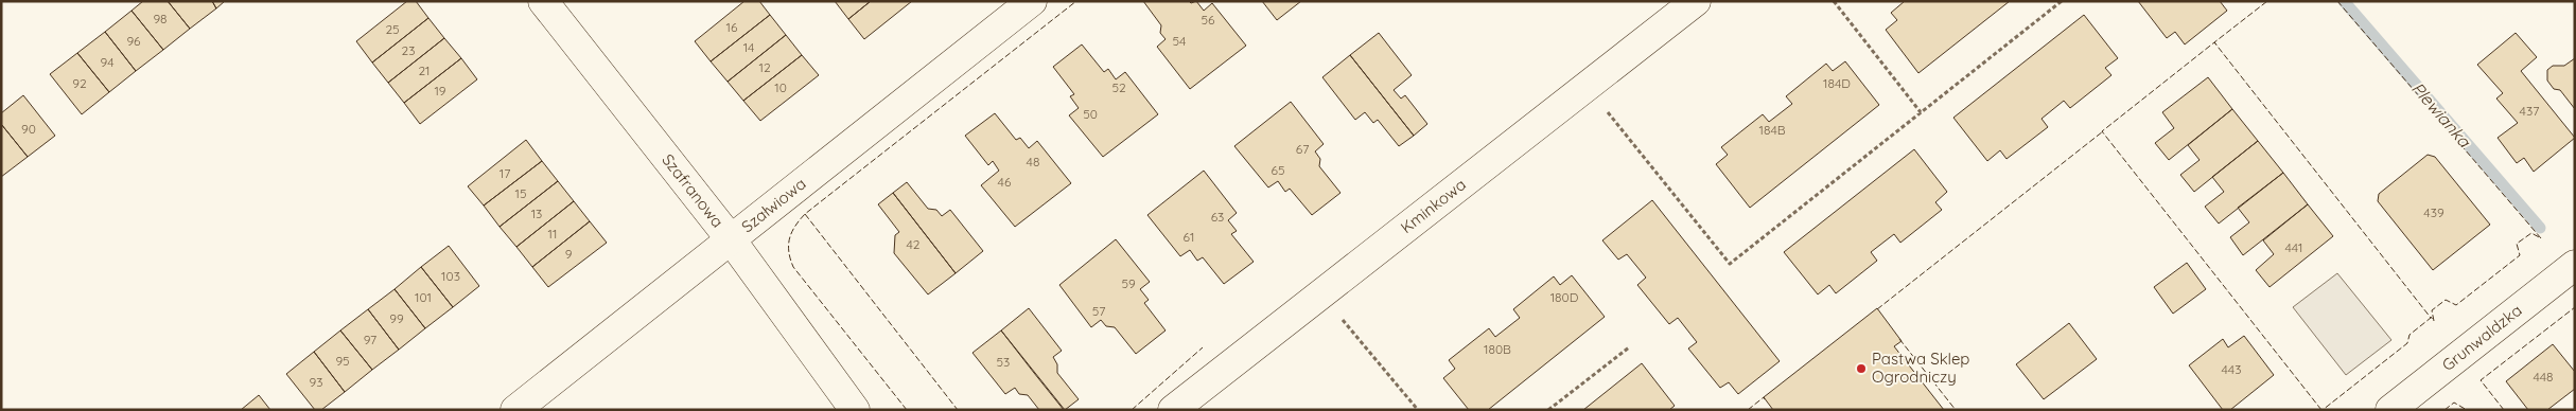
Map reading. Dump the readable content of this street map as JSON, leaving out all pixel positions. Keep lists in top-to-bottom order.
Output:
{
  "streets": {
    "street": [
      "Szafranowa",
      "Szałwiowa",
      "Kminkowa",
      "Grunwaldzka"
    ]
  },
  "crossings": [
    ["Szafranowa", "Szałwiowa"]
  ],
  "water": ["Plewianka"],
  "places": ["Pastwa Sklep Ogrodniczy"],
  "house_numbers": [
    "98",
    "56",
    "16",
    "25",
    "96",
    "54",
    "14",
    "23",
    "94",
    "12",
    "21",
    "92",
    "184D",
    "10",
    "52",
    "19",
    "437",
    "50",
    "90",
    "184B",
    "67",
    "48",
    "65",
    "17",
    "46",
    "15",
    "439",
    "13",
    "63",
    "11",
    "61",
    "42",
    "441",
    "9",
    "103",
    "59",
    "101",
    "180D",
    "57",
    "99",
    "97",
    "180B",
    "95",
    "53",
    "443",
    "448",
    "93"
  ]
}
